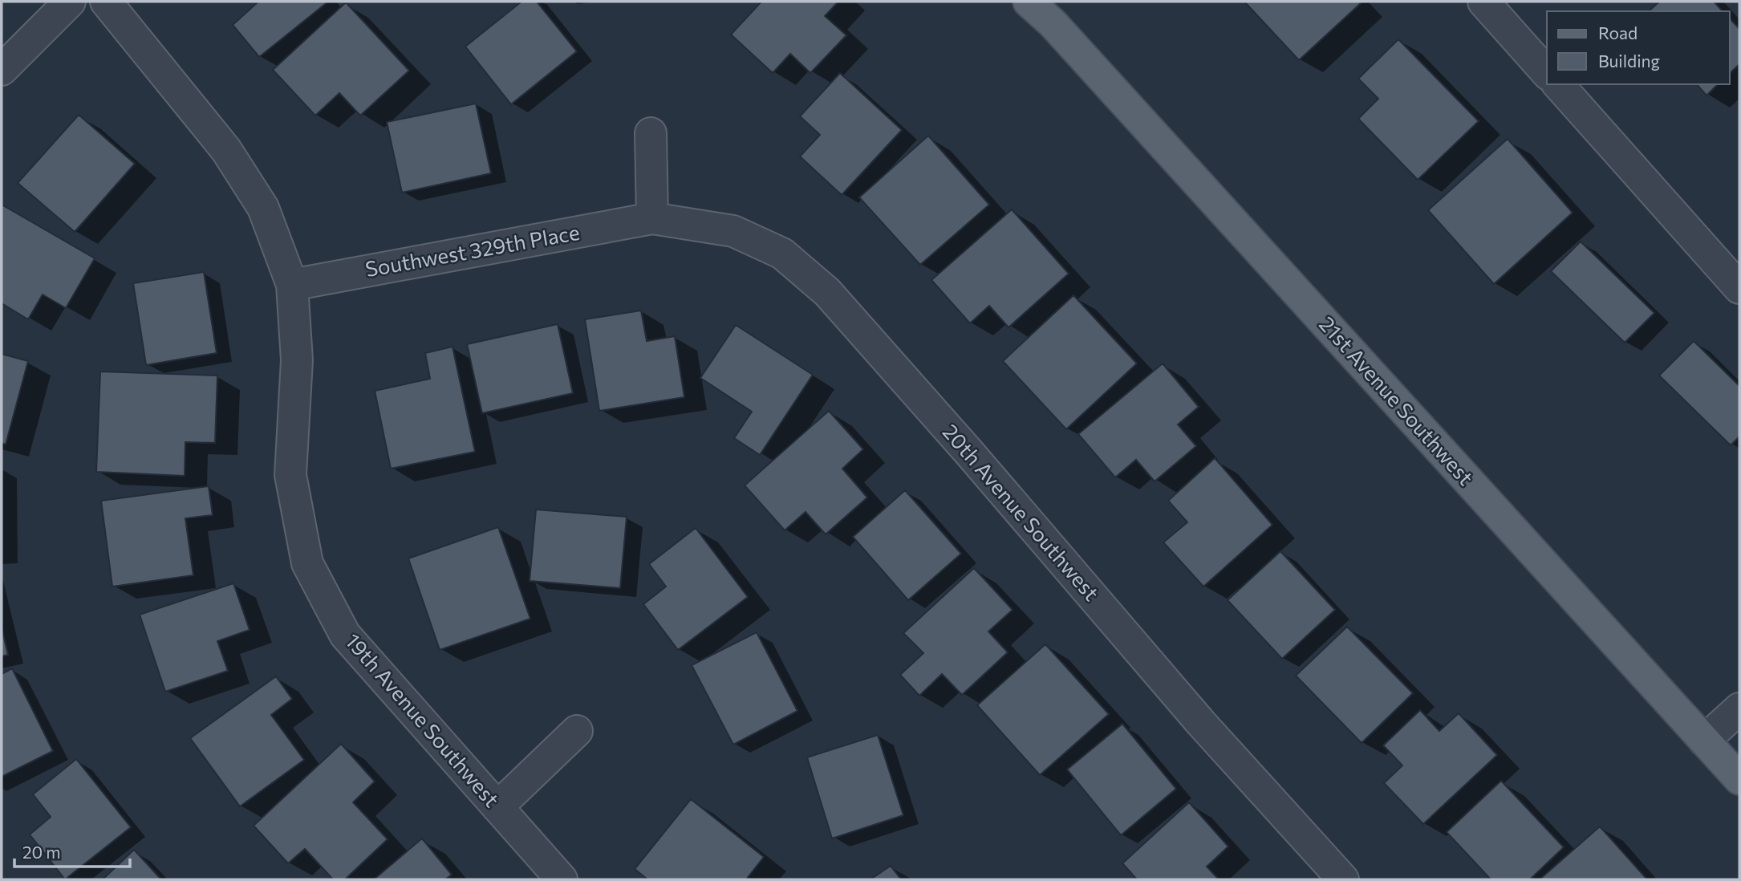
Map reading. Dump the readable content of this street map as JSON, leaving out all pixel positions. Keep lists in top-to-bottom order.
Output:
{
  "streets": {
    "main road": ["21st Avenue Southwest"],
    "street": ["Southwest 329th Place", "20th Avenue Southwest", "19th Avenue Southwest"]
  },
  "crossings": [
    ["Southwest 329th Place", "20th Avenue Southwest"],
    ["Southwest 329th Place", "19th Avenue Southwest"]
  ],
  "legend": ["Road", "Building"],
  "scale_bar": "20 m"
}
